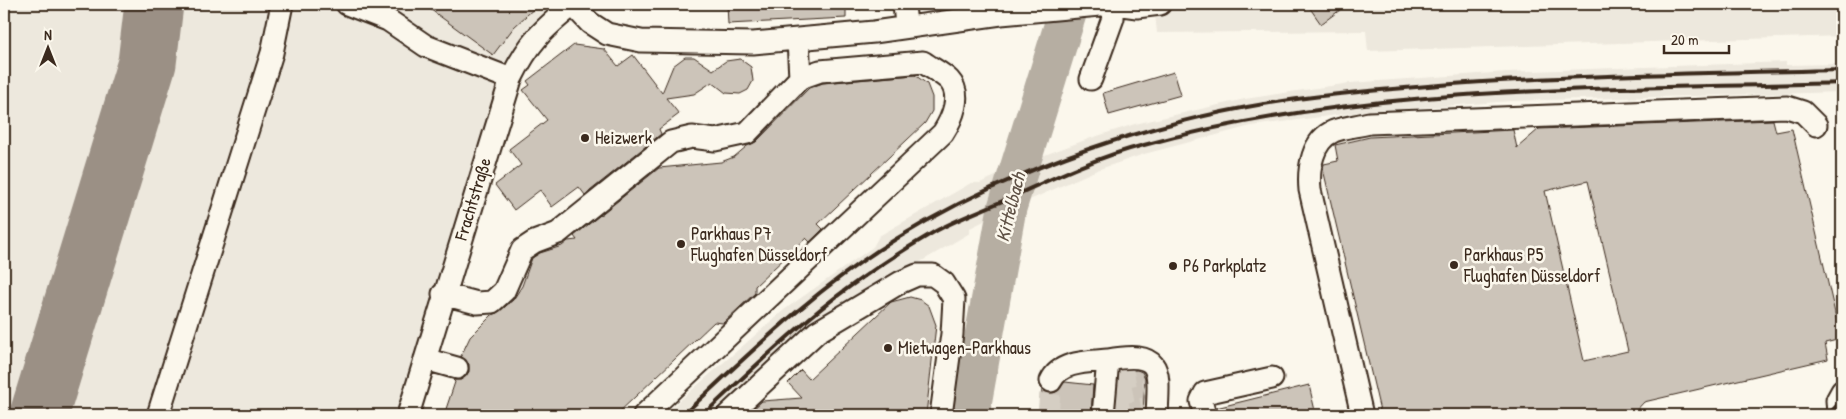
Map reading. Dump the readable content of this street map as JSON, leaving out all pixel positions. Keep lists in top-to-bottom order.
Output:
{
  "streets": {
    "street": ["Frachtstraße"]
  },
  "water": ["Kittelbach"],
  "places": [
    "Heizwerk",
    "Parkhaus P7 Flughafen Düsseldorf",
    "Parkhaus P5 Flughafen Düsseldorf",
    "P6 Parkplatz",
    "Mietwagen-Parkhaus"
  ],
  "scale_bar": "20 m",
  "north": "top"
}
